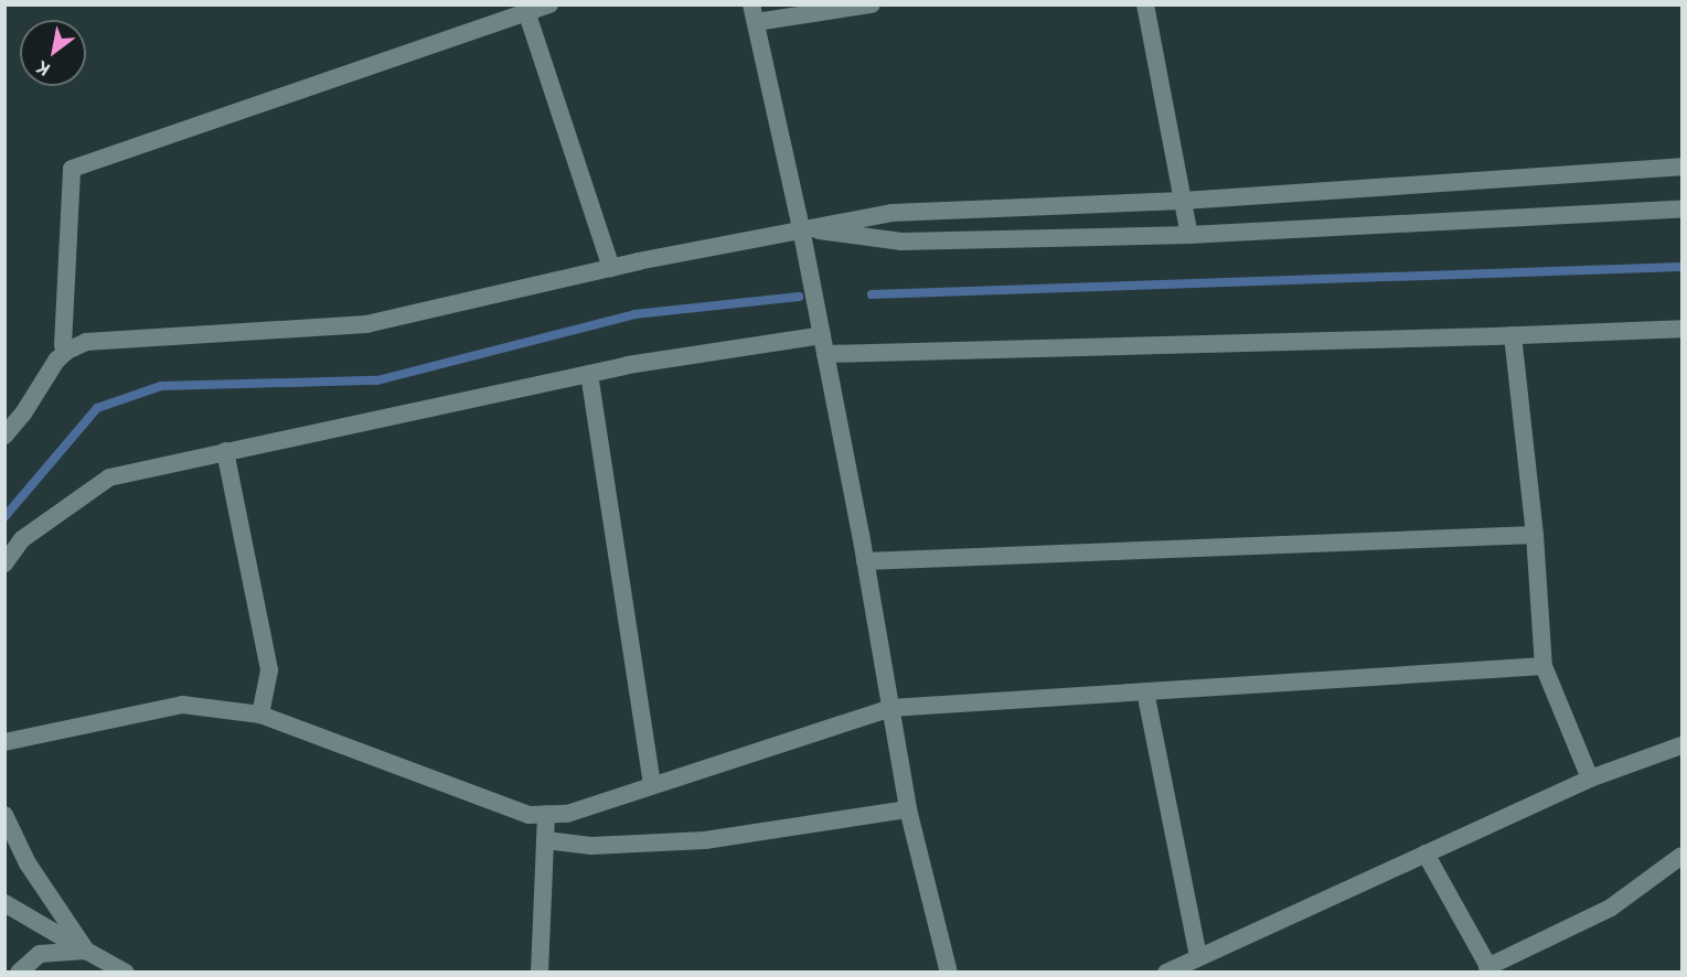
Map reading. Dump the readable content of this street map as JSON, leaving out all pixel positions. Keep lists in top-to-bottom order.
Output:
{
  "north": "bottom left"
}
